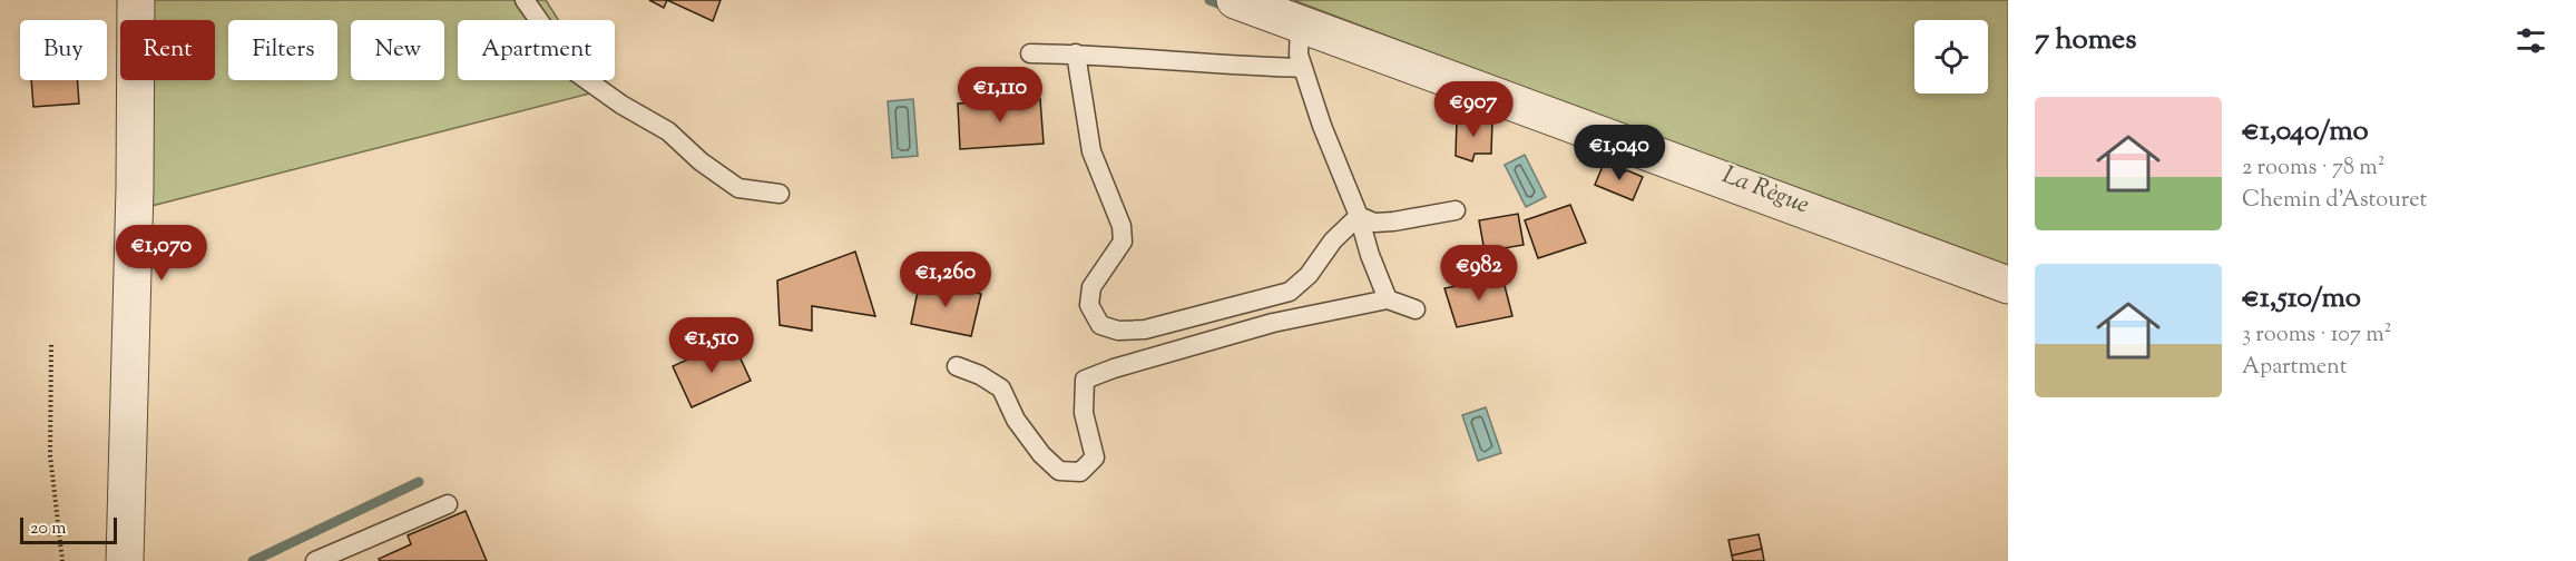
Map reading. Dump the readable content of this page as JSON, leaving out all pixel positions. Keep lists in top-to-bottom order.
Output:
{
  "water": ["La Règue"],
  "scale_bar": "20 m",
  "page": {
    "heading": "7 homes",
    "chip": [
      "Buy",
      "Rent",
      "Filters",
      "New",
      "Apartment"
    ],
    "price": [
      "€1,110",
      "€907",
      "€1,040",
      "€1,070",
      "€982",
      "€1,260",
      "€1,510"
    ],
    "list": [
      {
        "name": "€1,040/mo",
        "note": "2 rooms · 78 m² · Chemin d'Astouret"
      },
      {
        "name": "€1,510/mo",
        "note": "3 rooms · 107 m² · Apartment"
      }
    ],
    "scale": "20 m"
  }
}
